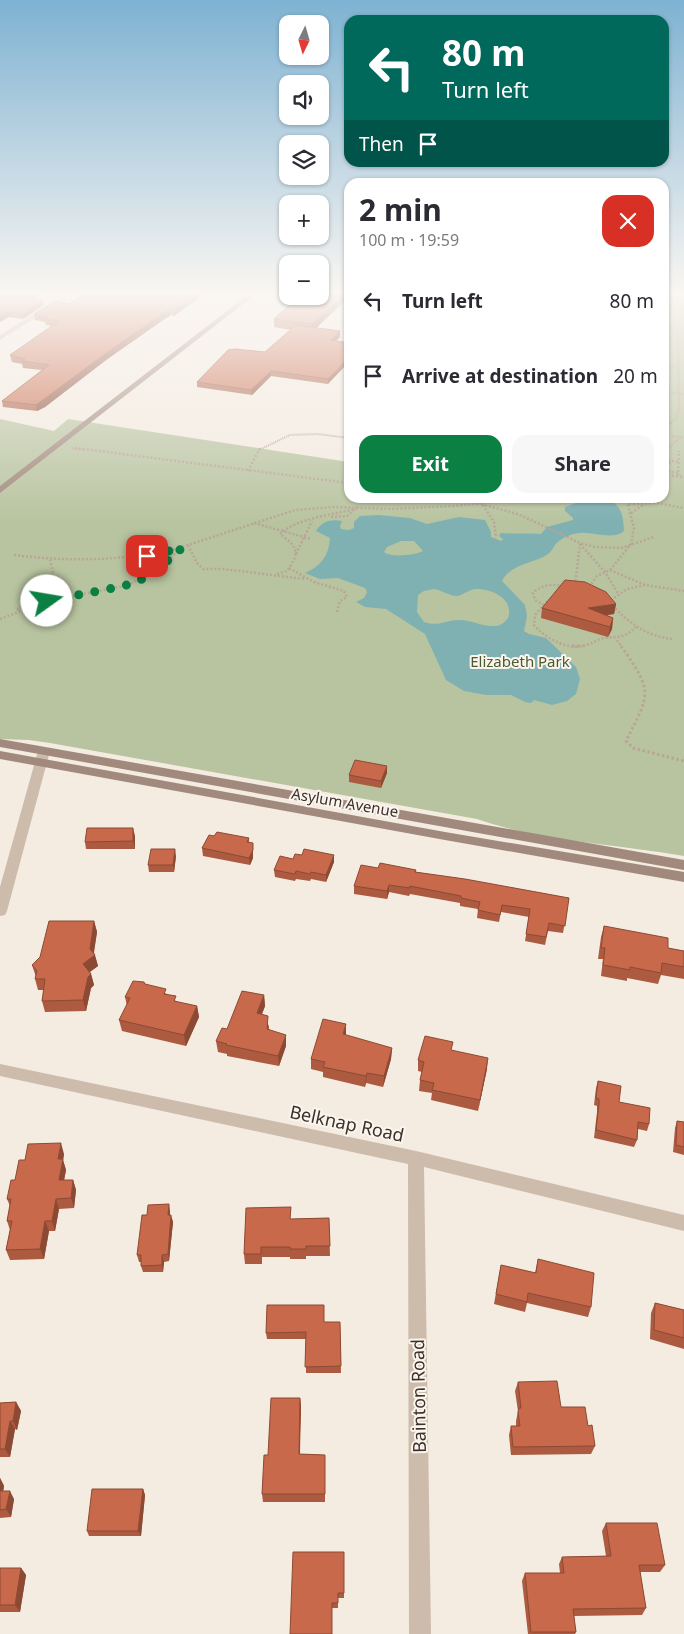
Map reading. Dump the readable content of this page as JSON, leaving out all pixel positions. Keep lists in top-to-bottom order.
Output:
{
  "streets": {
    "main road": ["Asylum Avenue"],
    "street": ["Belknap Road", "Bainton Road"]
  },
  "crossings": [
    ["Belknap Road", "Bainton Road"]
  ],
  "parks": ["Elizabeth Park"],
  "north": "bottom",
  "page": {
    "map_buttons": ["+", "−"],
    "turn": ["80 m", "Turn left"],
    "then": "Then",
    "heading": ["2 min", "100 m · 19:59"],
    "list": [
      {
        "name": "Turn left",
        "value": "80 m"
      },
      {
        "name": "Arrive at destination",
        "value": "20 m"
      }
    ],
    "buttons": ["Exit", "Share"]
  }
}
